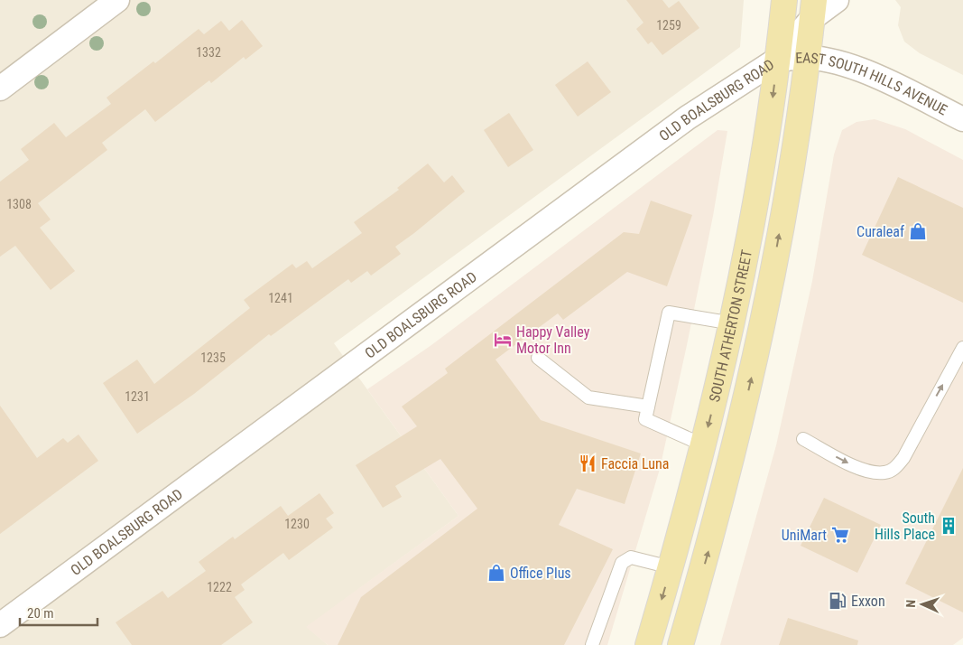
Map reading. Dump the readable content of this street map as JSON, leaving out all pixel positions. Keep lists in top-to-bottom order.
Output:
{
  "streets": {
    "main road": ["SOUTH ATHERTON STREET"],
    "street": ["EAST SOUTH HILLS AVENUE", "OLD BOALSBURG ROAD"]
  },
  "crossings": [
    ["EAST SOUTH HILLS AVENUE", "OLD BOALSBURG ROAD"],
    ["EAST SOUTH HILLS AVENUE", "SOUTH ATHERTON STREET"],
    ["OLD BOALSBURG ROAD", "SOUTH ATHERTON STREET"]
  ],
  "places": {
    "shop": ["Curaleaf", "Office Plus"],
    "hotel": ["Happy Valley Motor Inn"],
    "restaurant": ["Faccia Luna"],
    "building": ["South Hills Place"],
    "supermarket": ["UniMart"],
    "fuel station": ["Exxon"]
  },
  "house_numbers": [
    "1259",
    "1332",
    "1308",
    "1241",
    "1235",
    "1231",
    "1230",
    "1222"
  ],
  "scale_bar": "20 m",
  "north": "left"
}
